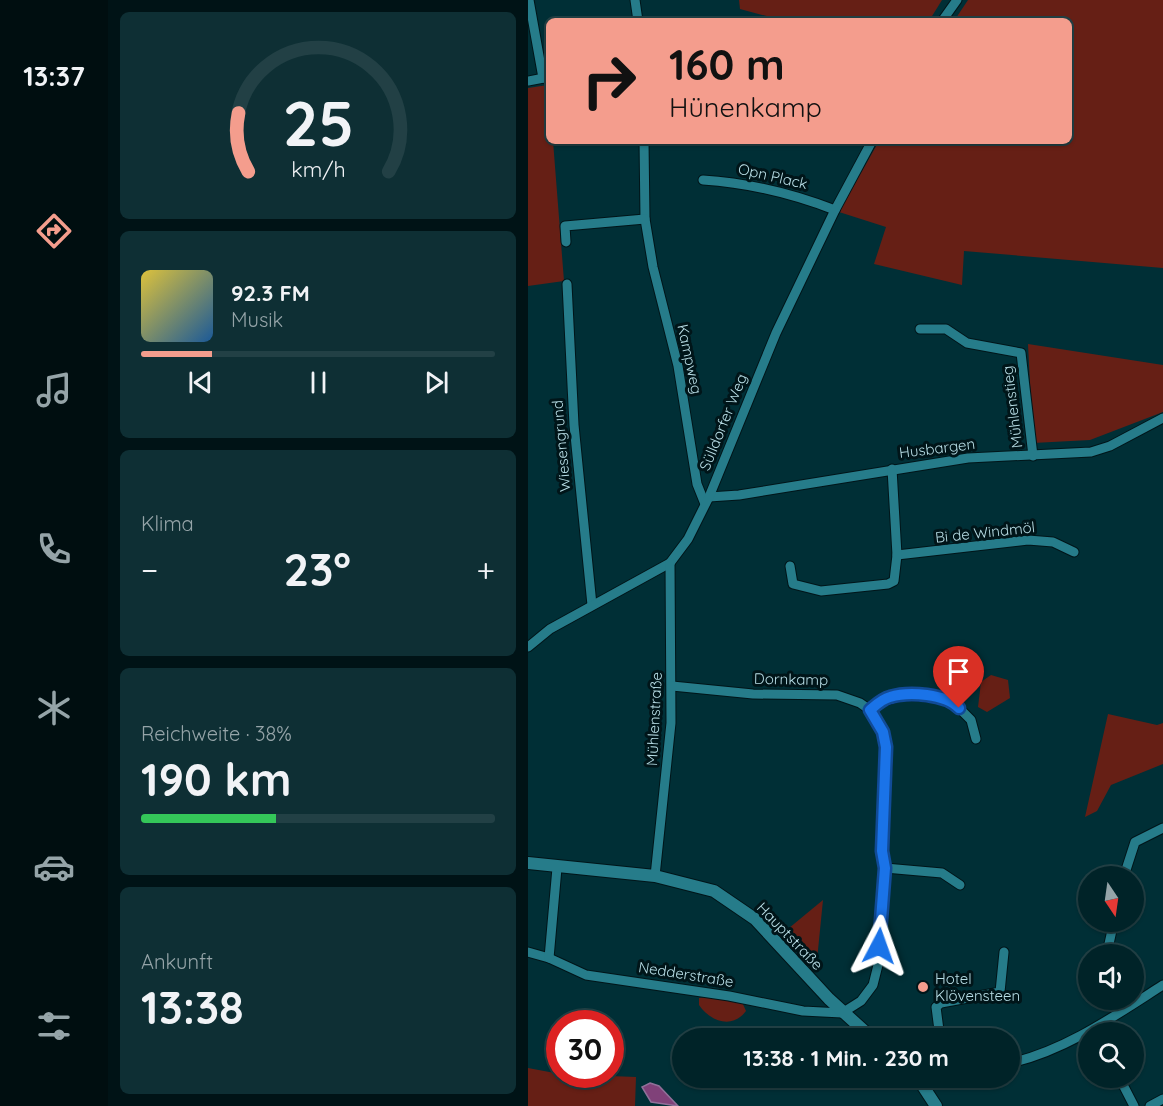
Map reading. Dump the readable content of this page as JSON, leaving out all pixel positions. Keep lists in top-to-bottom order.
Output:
{
  "streets": {
    "main road": ["Hauptstraße"],
    "street": [
      "Opn Plack",
      "Kampweg",
      "Mühlenstieg",
      "Sülldorfer Weg",
      "Wiesengrund",
      "Husbargen",
      "Bi de Windmöl",
      "Dornkamp",
      "Mühlenstraße",
      "Nedderstraße"
    ]
  },
  "crossings": [
    ["Opn Plack", "Sülldorfer Weg"],
    ["Kampweg", "Sülldorfer Weg"],
    ["Kampweg", "Husbargen"],
    ["Mühlenstieg", "Husbargen"],
    ["Sülldorfer Weg", "Wiesengrund"],
    ["Sülldorfer Weg", "Husbargen"],
    ["Sülldorfer Weg", "Mühlenstraße"],
    ["Dornkamp", "Mühlenstraße"],
    ["Mühlenstraße", "Hauptstraße"],
    ["Hauptstraße", "Nedderstraße"]
  ],
  "places": ["Hotel Klövensteen"],
  "north": "bottom",
  "page": {
    "tabs": "13:37",
    "turn": ["160 m", "Hünenkamp"],
    "song": ["92.3 FM", "Musik"],
    "tile": [
      "Klima",
      ["Reichweite · 38%", "190 km"],
      ["Ankunft", "13:38"]
    ],
    "heat": ["−", "23°", "+"],
    "limit": "30",
    "trip": "13:38 · 1 Min. · 230 m",
    "gauge": ["25", "km/h"]
  }
}
